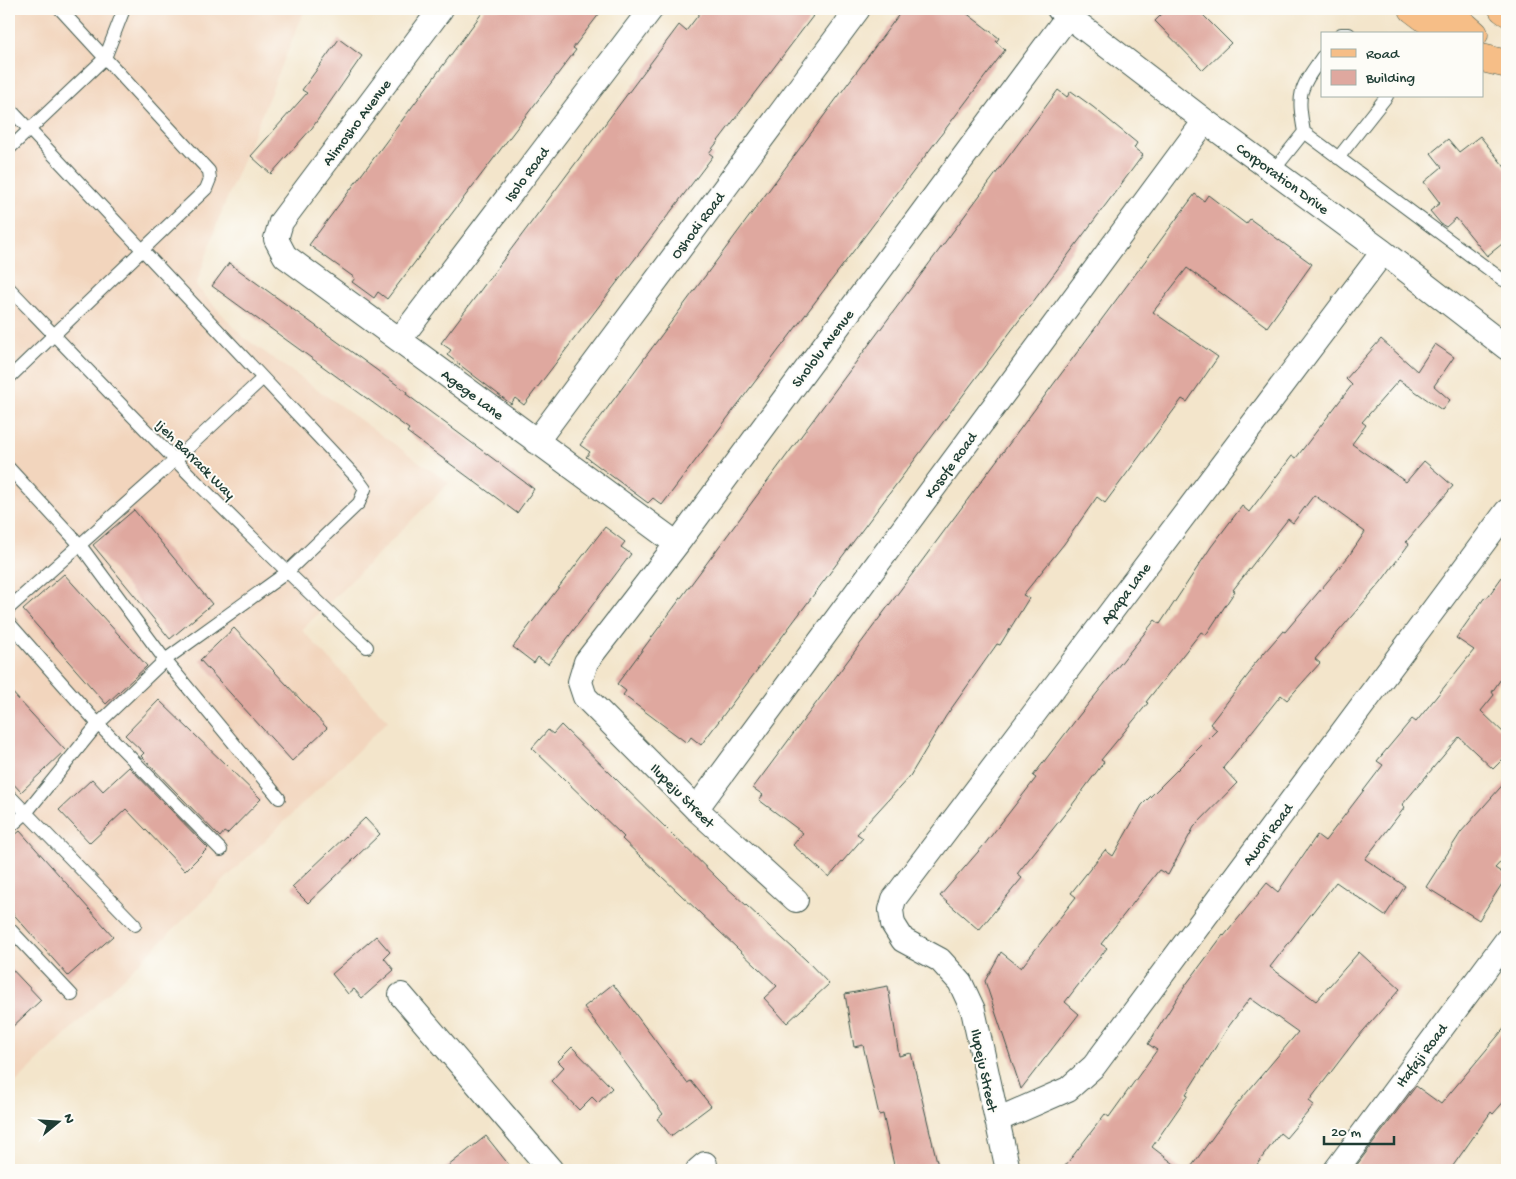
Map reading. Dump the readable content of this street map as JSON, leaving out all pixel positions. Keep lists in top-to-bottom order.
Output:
{
  "streets": {
    "street": [
      "Alimosho Avenue",
      "Isolo Road",
      "Corporation Drive",
      "Oshodi Road",
      "Shololu Avenue",
      "Agege Lane",
      "Kosofe Road",
      "Apapa Lane",
      "Ilupeju Street",
      "Awori Road",
      "Itafaji Road"
    ],
    "lane": ["Ijeh Barrack Way"]
  },
  "crossings": [
    ["Alimosho Avenue", "Agege Lane"],
    ["Isolo Road", "Agege Lane"],
    ["Corporation Drive", "Shololu Avenue"],
    ["Corporation Drive", "Kosofe Road"],
    ["Corporation Drive", "Apapa Lane"],
    ["Oshodi Road", "Agege Lane"],
    ["Shololu Avenue", "Agege Lane"],
    ["Shololu Avenue", "Ilupeju Street"],
    ["Kosofe Road", "Ilupeju Street"],
    ["Apapa Lane", "Ilupeju Street"],
    ["Ilupeju Street", "Awori Road"]
  ],
  "legend": ["Road", "Building"],
  "scale_bar": "20 m",
  "north": "right"
}
